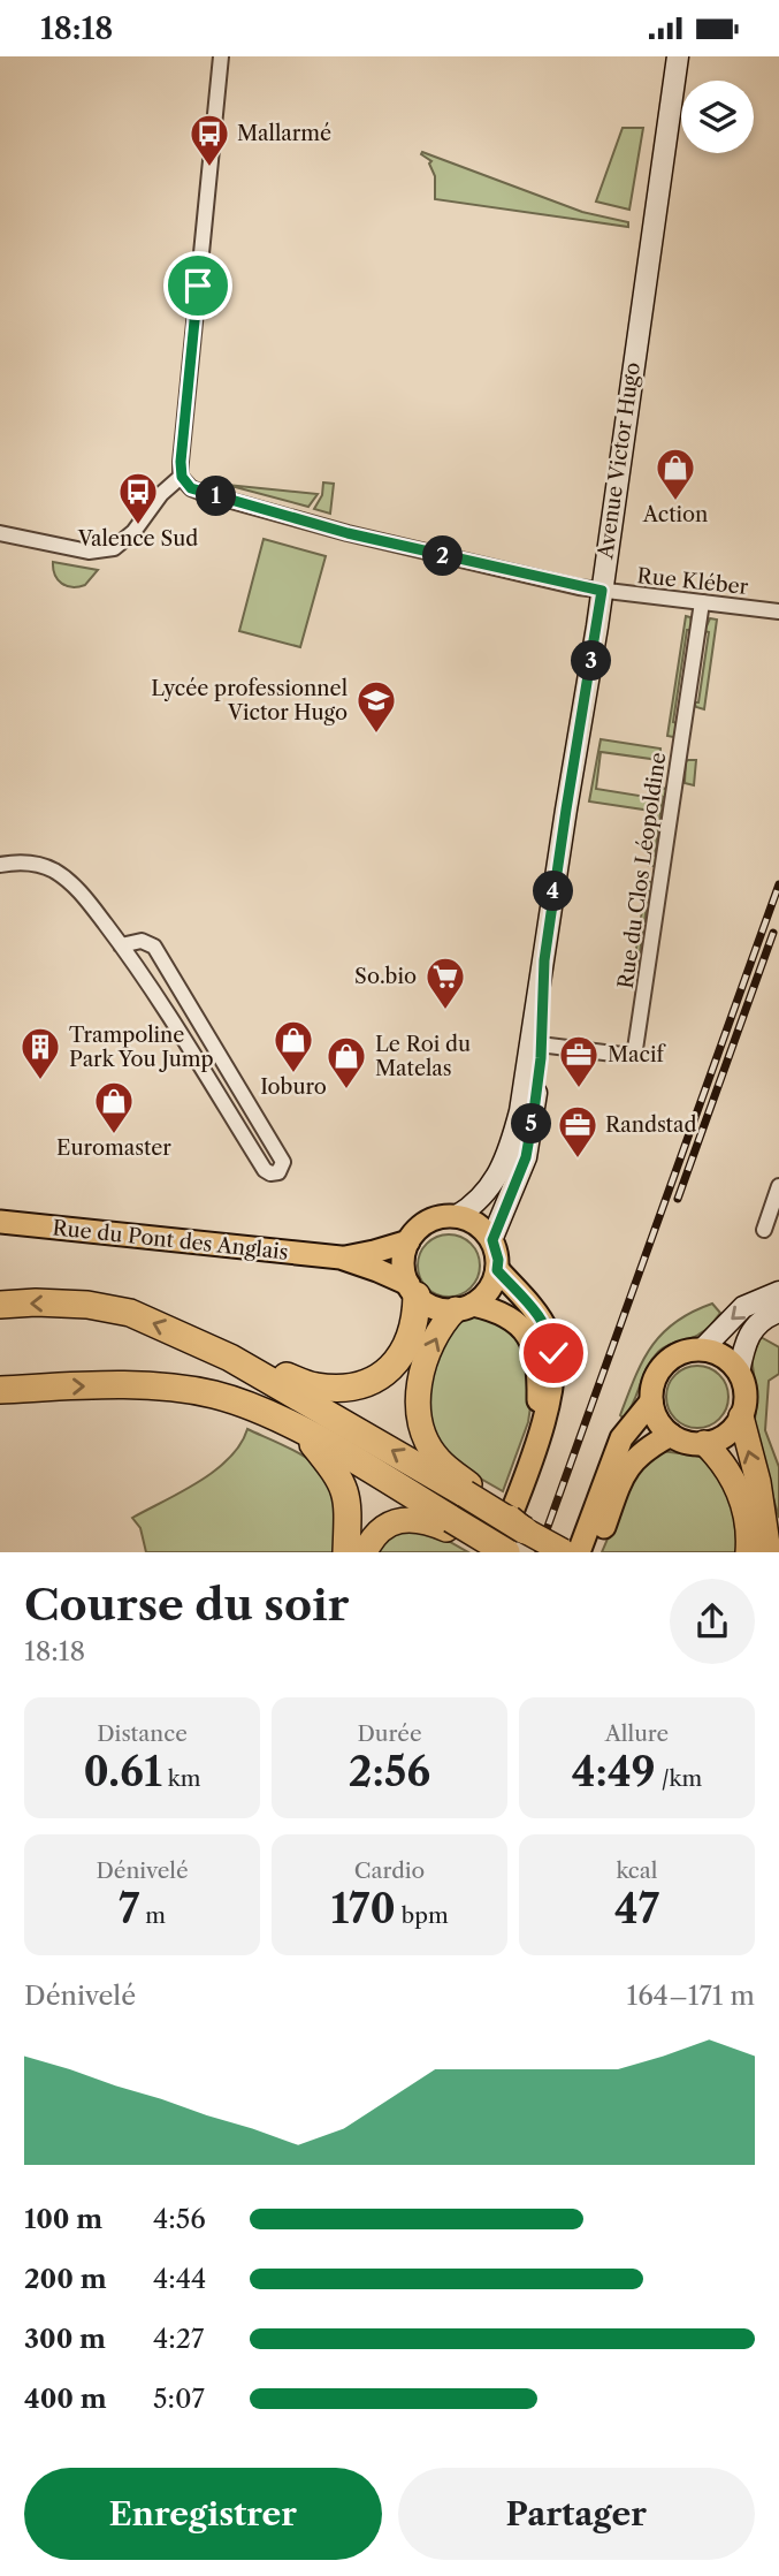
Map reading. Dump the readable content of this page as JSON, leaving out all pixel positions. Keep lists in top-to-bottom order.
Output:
{
  "streets": {
    "main road": ["Avenue Victor Hugo", "Rue du Pont des Anglais"],
    "street": ["Rue Kléber", "Rue du Clos Léopoldine"]
  },
  "crossings": [
    ["Avenue Victor Hugo", "Rue Kléber"],
    ["Avenue Victor Hugo", "Rue du Clos Léopoldine"],
    ["Avenue Victor Hugo", "Rue du Pont des Anglais"],
    ["Rue Kléber", "Rue du Clos Léopoldine"]
  ],
  "places": {
    "bus stop": ["Mallarmé", "Valence Sud"],
    "shop": [
      "Action",
      "Ioburo",
      "Le Roi du Matelas",
      "Euromaster"
    ],
    "school or university": ["Lycée professionnel Victor Hugo"],
    "supermarket": ["So.bio"],
    "building": ["Trampoline Park You Jump"],
    "office": ["Macif", "Randstad"]
  },
  "page": {
    "status": "18:18",
    "pins": [
      "1",
      "2",
      "3",
      "4",
      "5"
    ],
    "heading": ["Course du soir", "18:18"],
    "stats": [
      ["Distance", "0.61 km"],
      ["Durée", "2:56"],
      ["Allure", "4:49 /km"],
      ["Dénivelé", "7 m"],
      ["Cardio", "170 bpm"],
      ["kcal", "47"]
    ],
    "chart": ["Dénivelé", "164–171 m"],
    "list": [
      {
        "name": "100 m",
        "note": "4:56"
      },
      {
        "name": "200 m",
        "note": "4:44"
      },
      {
        "name": "300 m",
        "note": "4:27"
      },
      {
        "name": "400 m",
        "note": "5:07"
      }
    ],
    "buttons": ["Enregistrer", "Partager"]
  }
}
